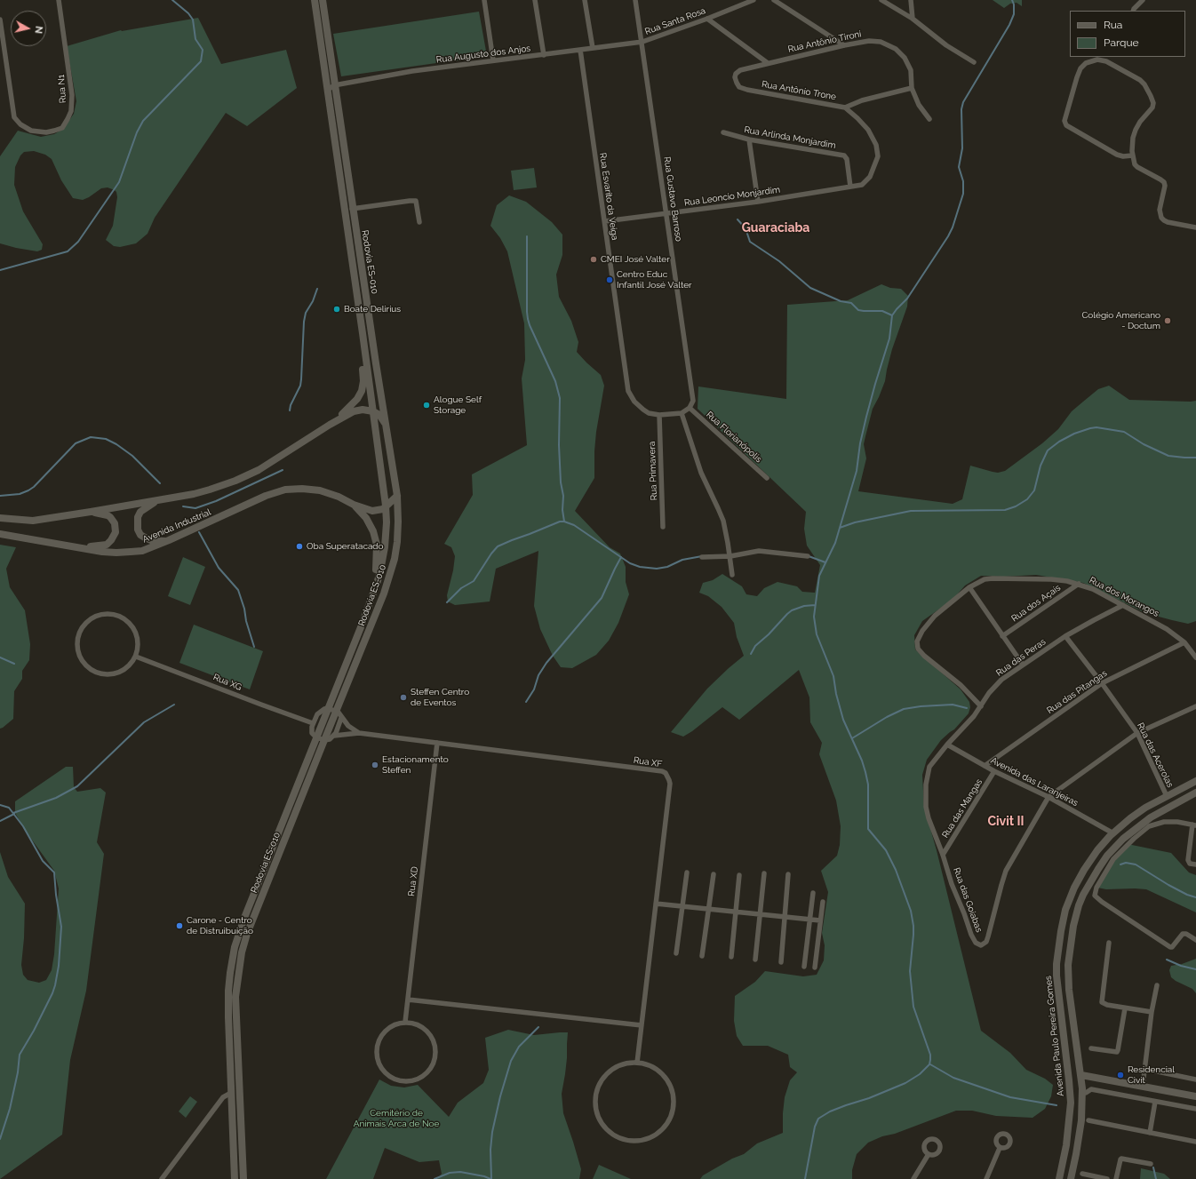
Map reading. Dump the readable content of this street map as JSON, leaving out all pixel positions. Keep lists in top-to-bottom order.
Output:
{
  "streets": {
    "main road": ["Rodovia ES-010", "Avenida Industrial", "Avenida Paulo Pereira Gomes"],
    "street": [
      "Rua Santa Rosa",
      "Rua Antônio Tironi",
      "Rua Augusto dos Anjos",
      "Rua N1",
      "Rua Antônio Trone",
      "Rua Arlinda Monjardim",
      "Rua Esvarito da Veiga",
      "Rua Leoncio Monjardim",
      "Rua Gustavo Barroso",
      "Rua Florianópolis",
      "Rua Primavera",
      "Rua dos Morangos",
      "Rua dos Açaís",
      "Rua das Peras",
      "Rua XG",
      "Rua das Pitangas",
      "Rua das Acerolas",
      "Rua XF",
      "Avenida das Laranjeiras",
      "Rua das Mangas",
      "Rua XD",
      "Rua das Goiabas"
    ]
  },
  "crossings": [
    ["Rua Santa Rosa", "Rua Augusto dos Anjos"],
    ["Rua Santa Rosa", "Rua Gustavo Barroso"],
    ["Rua Antônio Tironi", "Rua Antônio Trone"],
    ["Rua Augusto dos Anjos", "Rua Esvarito da Veiga"],
    ["Rua Augusto dos Anjos", "Rua Gustavo Barroso"],
    ["Rua Augusto dos Anjos", "Rodovia ES-010"],
    ["Rua Antônio Trone", "Rua Leoncio Monjardim"],
    ["Rua Arlinda Monjardim", "Rua Leoncio Monjardim"],
    ["Rua Esvarito da Veiga", "Rua Leoncio Monjardim"],
    ["Rua Esvarito da Veiga", "Rua Gustavo Barroso"],
    ["Rua Esvarito da Veiga", "Rua Florianópolis"],
    ["Rua Esvarito da Veiga", "Rua Primavera"],
    ["Rua Leoncio Monjardim", "Rua Gustavo Barroso"],
    ["Rodovia ES-010", "Avenida Industrial"],
    ["Rodovia ES-010", "Rua XF"],
    ["Rua dos Morangos", "Rua dos Açaís"],
    ["Rua dos Morangos", "Rua das Peras"],
    ["Rua dos Morangos", "Rua das Pitangas"],
    ["Rua das Peras", "Rua das Acerolas"],
    ["Rua das Peras", "Avenida das Laranjeiras"],
    ["Rua das Peras", "Rua das Goiabas"],
    ["Rua das Pitangas", "Rua das Acerolas"],
    ["Rua das Pitangas", "Avenida das Laranjeiras"],
    ["Rua das Acerolas", "Avenida Paulo Pereira Gomes"],
    ["Rua XF", "Rua XD"],
    ["Avenida das Laranjeiras", "Rua das Mangas"],
    ["Avenida das Laranjeiras", "Rua das Goiabas"],
    ["Avenida das Laranjeiras", "Avenida Paulo Pereira Gomes"],
    ["Rua das Mangas", "Rua das Goiabas"]
  ],
  "districts": ["Guaraciaba", "Civit II"],
  "parks": ["Cemitério de Animais Arca de Noe"],
  "places": [
    "CMEI José Valter",
    "Centro Educ Infantil José Valter",
    "Boate Delirius",
    "Colégio Americano - Doctum",
    "Alogue Self Storage",
    "Oba Superatacado",
    "Steffen Centro de Eventos",
    "Estacionamento Steffen",
    "Carone - Centro de Distruibuição",
    "Residencial Civit"
  ],
  "legend": ["Rua", "Parque"],
  "north": "right"
}
